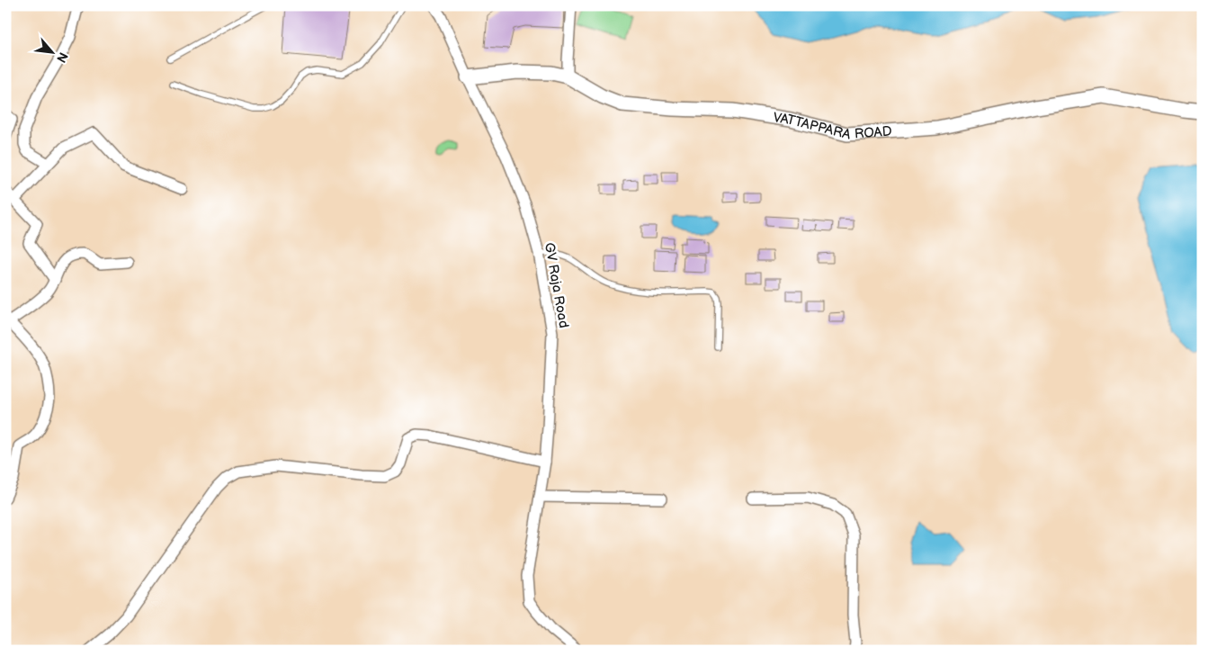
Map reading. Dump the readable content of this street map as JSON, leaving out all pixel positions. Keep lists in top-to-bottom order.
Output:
{
  "streets": {
    "street": ["VATTAPPARA ROAD", "GV Raja Road"]
  },
  "crossings": [
    ["VATTAPPARA ROAD", "GV Raja Road"]
  ],
  "north": "bottom right"
}
